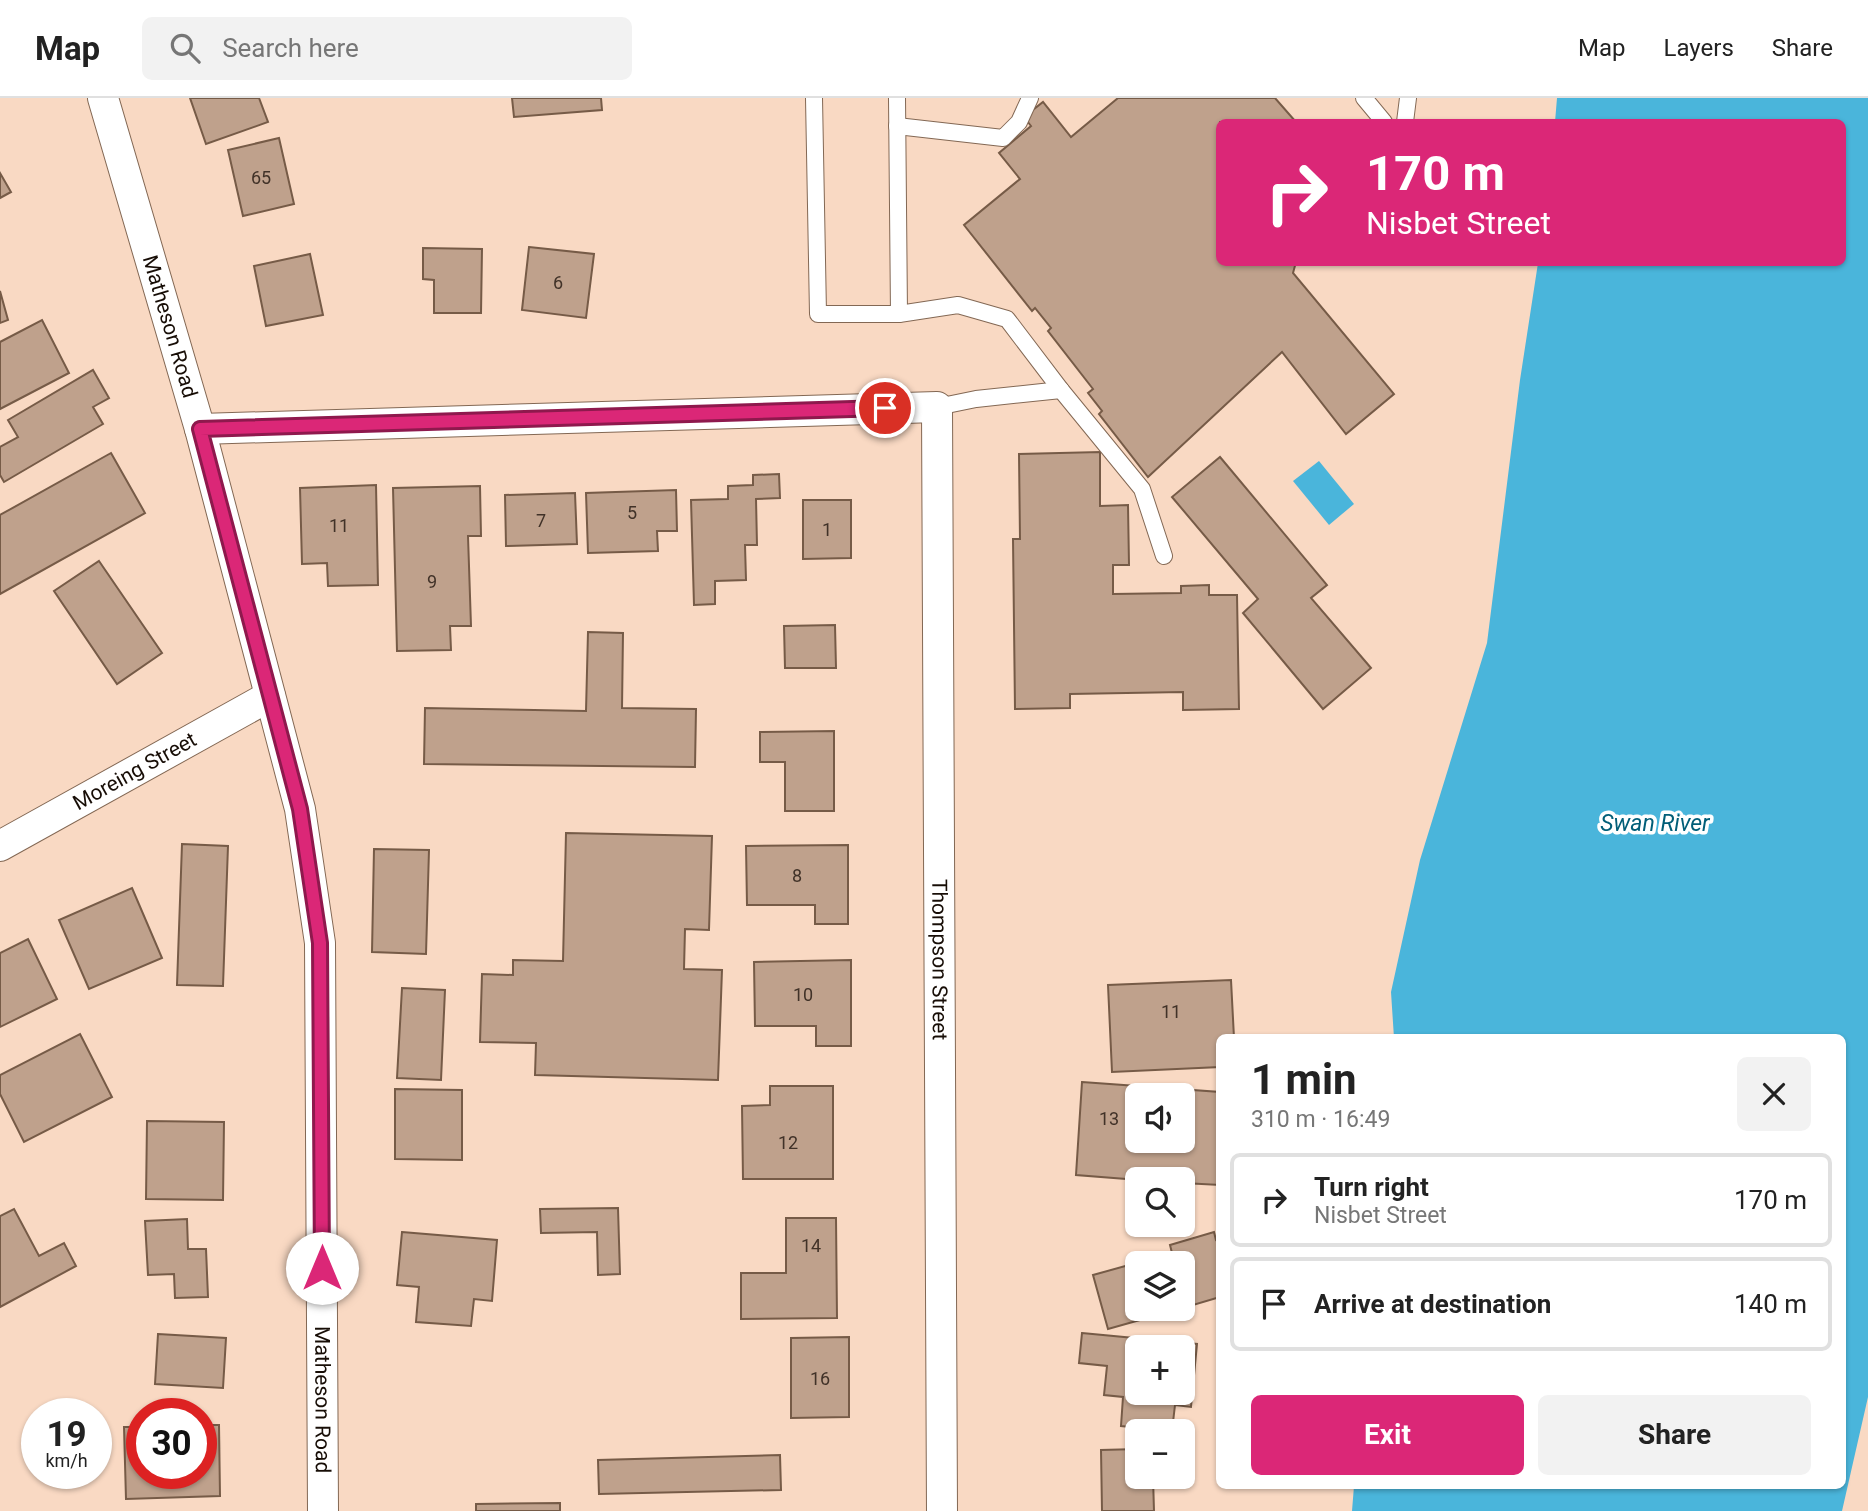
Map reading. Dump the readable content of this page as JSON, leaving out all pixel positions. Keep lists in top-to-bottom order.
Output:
{
  "streets": {
    "street": ["Matheson Road", "Moreing Street", "Thompson Street"]
  },
  "crossings": [
    ["Matheson Road", "Moreing Street"]
  ],
  "water": ["Swan River"],
  "house_numbers": [
    "65",
    "6",
    "5",
    "7",
    "11",
    "1",
    "9",
    "8",
    "10",
    "11",
    "13",
    "12",
    "14",
    "16"
  ],
  "page": {
    "header": "Map",
    "search": "Search here",
    "nav": ["Map", "Layers", "Share"],
    "turn": ["170 m", "Nisbet Street"],
    "heading": ["1 min", "310 m · 16:49"],
    "map_buttons": ["+", "−"],
    "list": [
      {
        "name": "Turn right",
        "note": "Nisbet Street",
        "value": "170 m"
      },
      {
        "name": "Arrive at destination",
        "value": "140 m"
      }
    ],
    "buttons": ["Exit", "Share"],
    "speed": "19 km/h",
    "limit": "30"
  }
}
